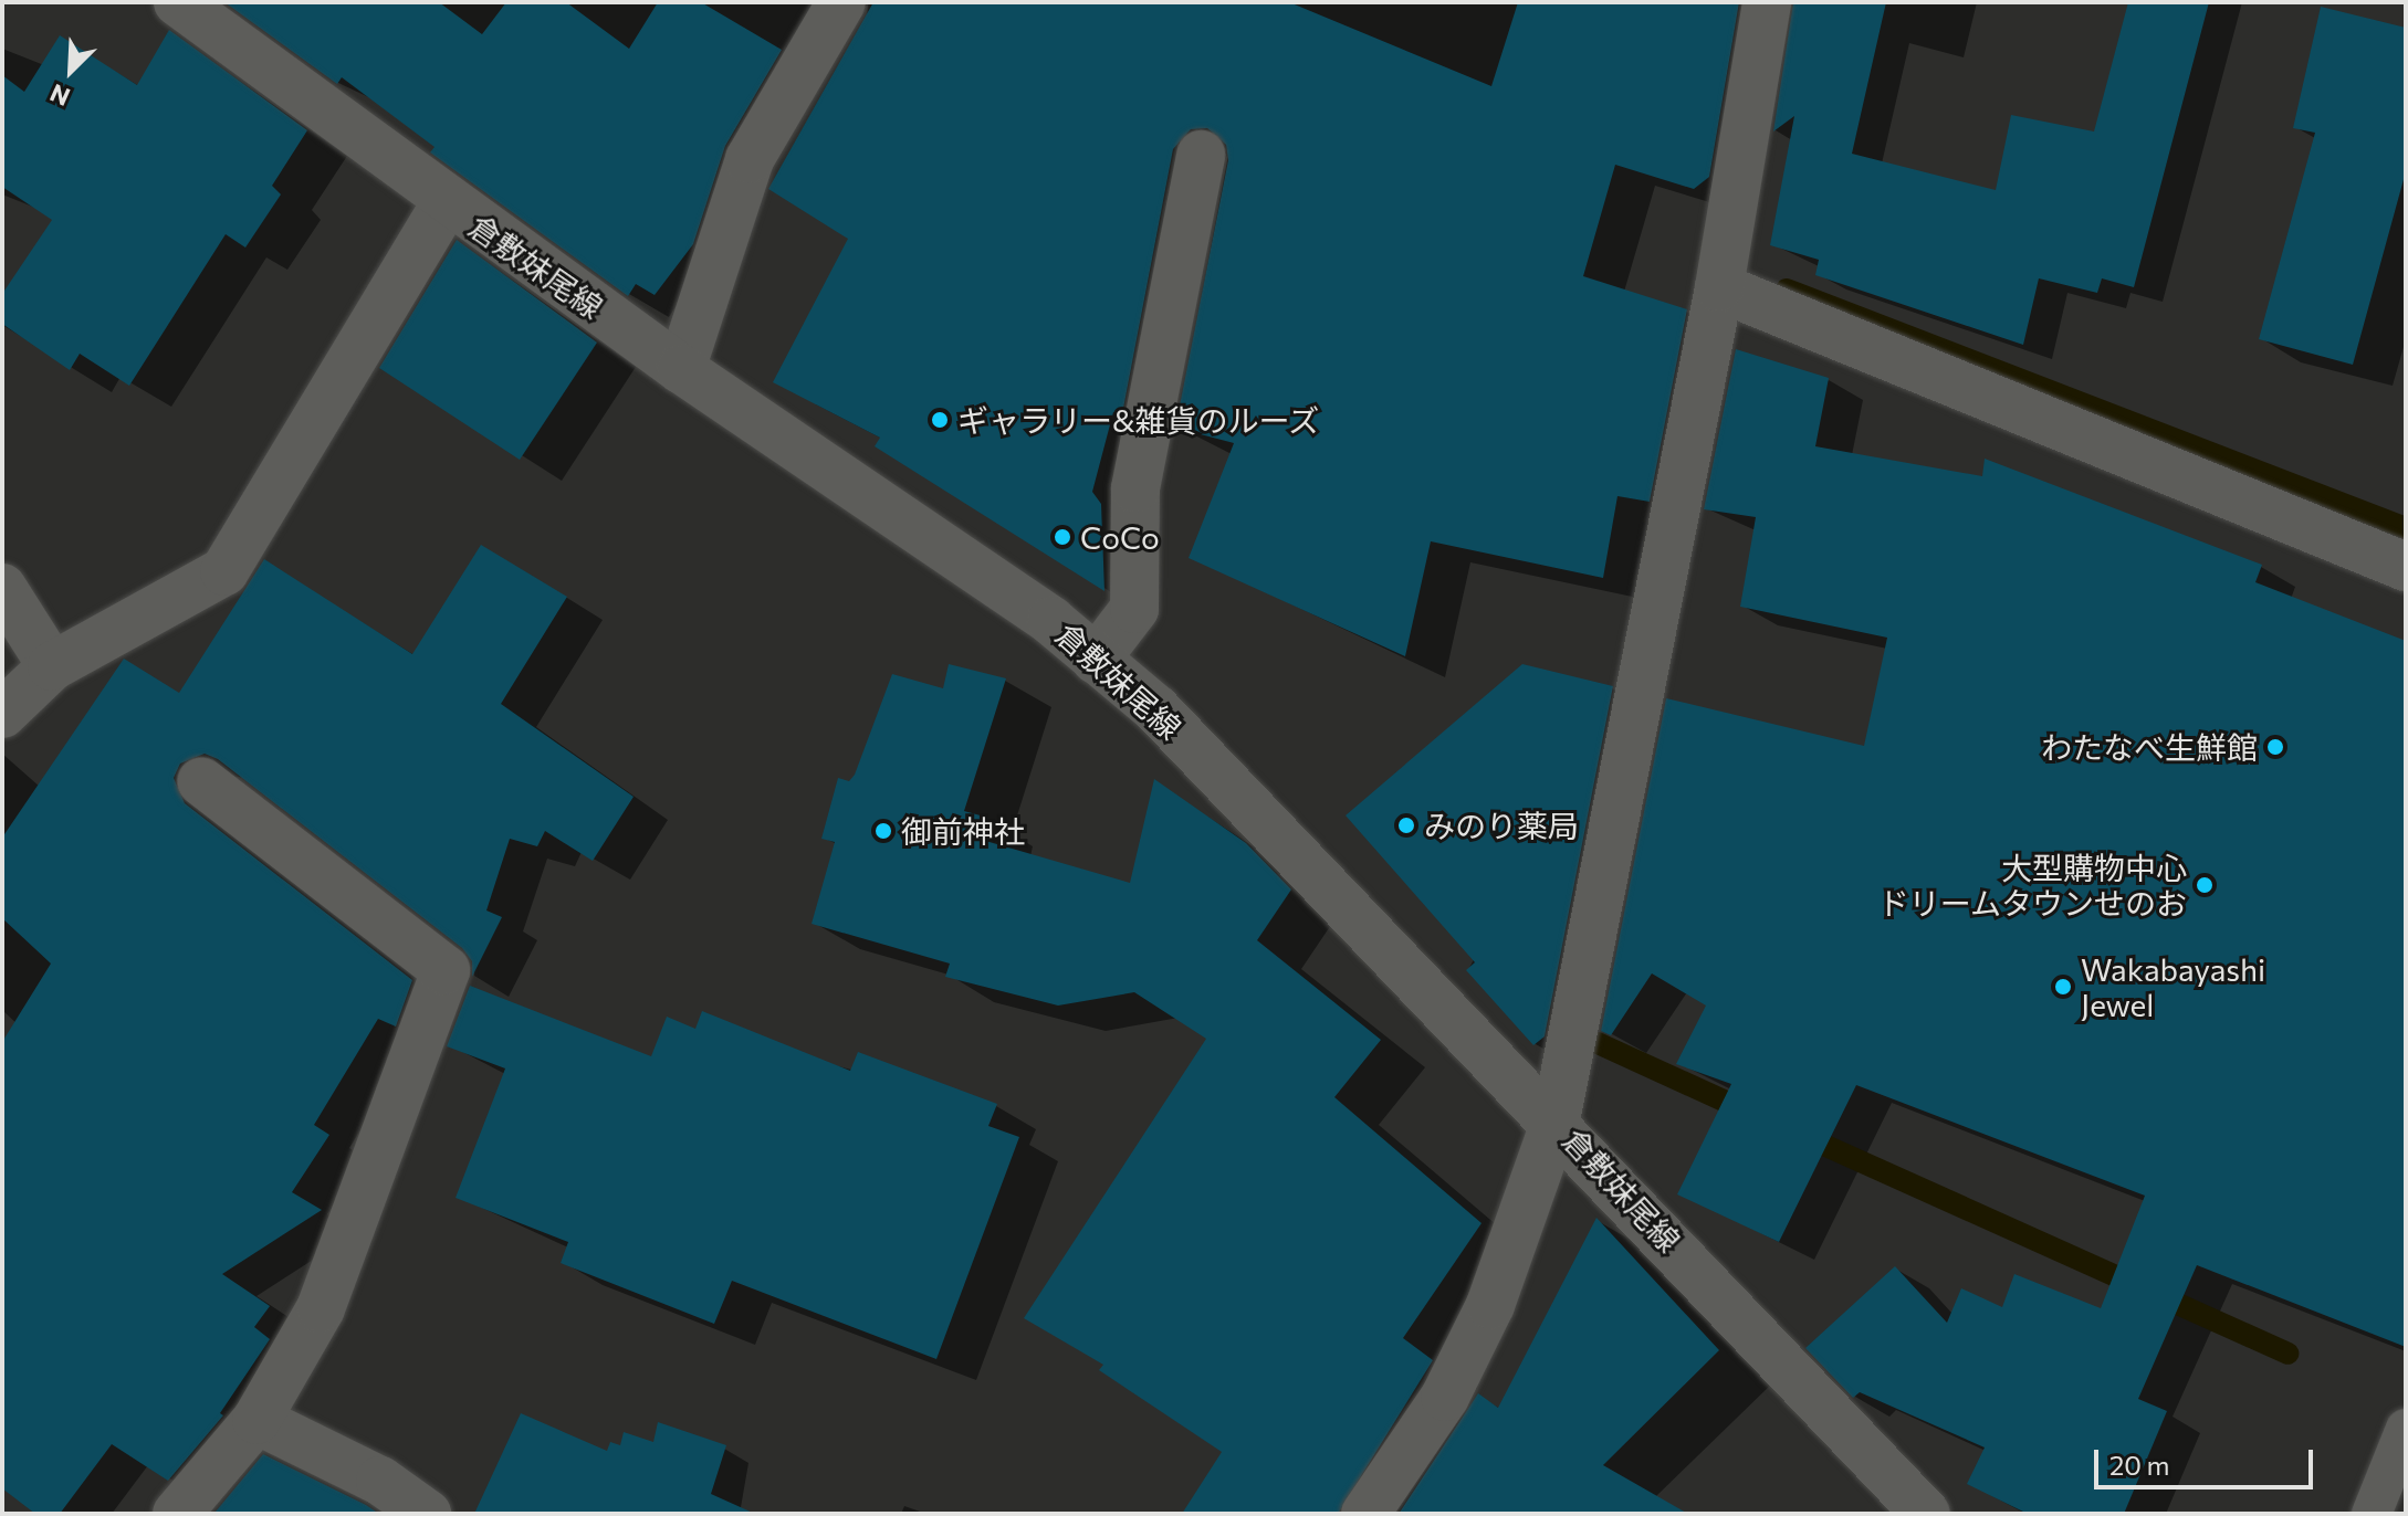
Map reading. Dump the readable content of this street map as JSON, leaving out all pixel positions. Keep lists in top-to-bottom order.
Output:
{
  "streets": {
    "street": ["倉敷妹尾線"]
  },
  "places": [
    "ギャラリー&雑貨のルーズ",
    "CoCo",
    "わたなべ生鮮館",
    "みのり薬局",
    "御前神社",
    "大型購物中心 ドリームタウンせのお",
    "Wakabayashi Jewel"
  ],
  "scale_bar": "20 m",
  "north": "bottom left"
}
